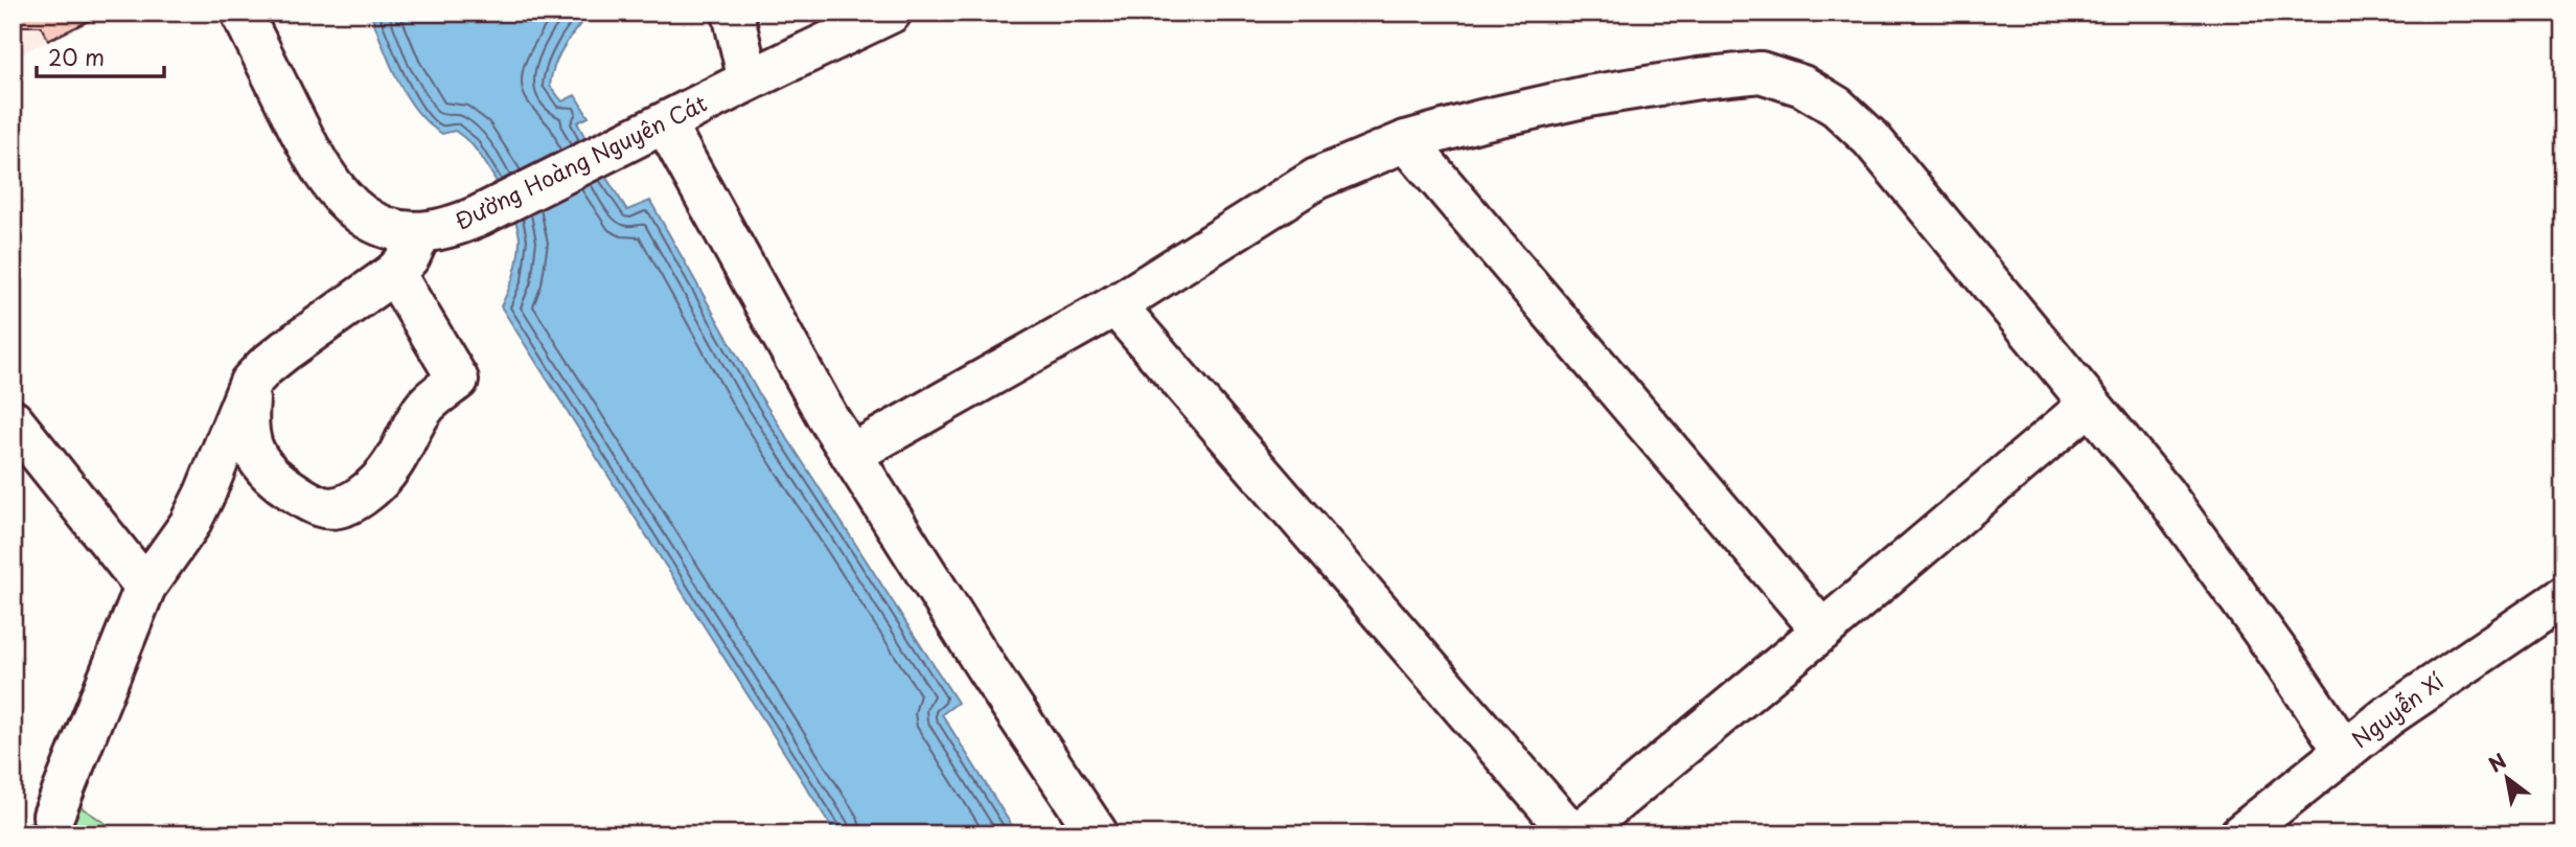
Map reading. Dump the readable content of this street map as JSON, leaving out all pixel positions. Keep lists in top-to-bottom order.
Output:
{
  "streets": {
    "street": ["Đường Hoàng Nguyên Cát", "Nguyễn Xí"]
  },
  "scale_bar": "20 m",
  "north": "top left"
}
